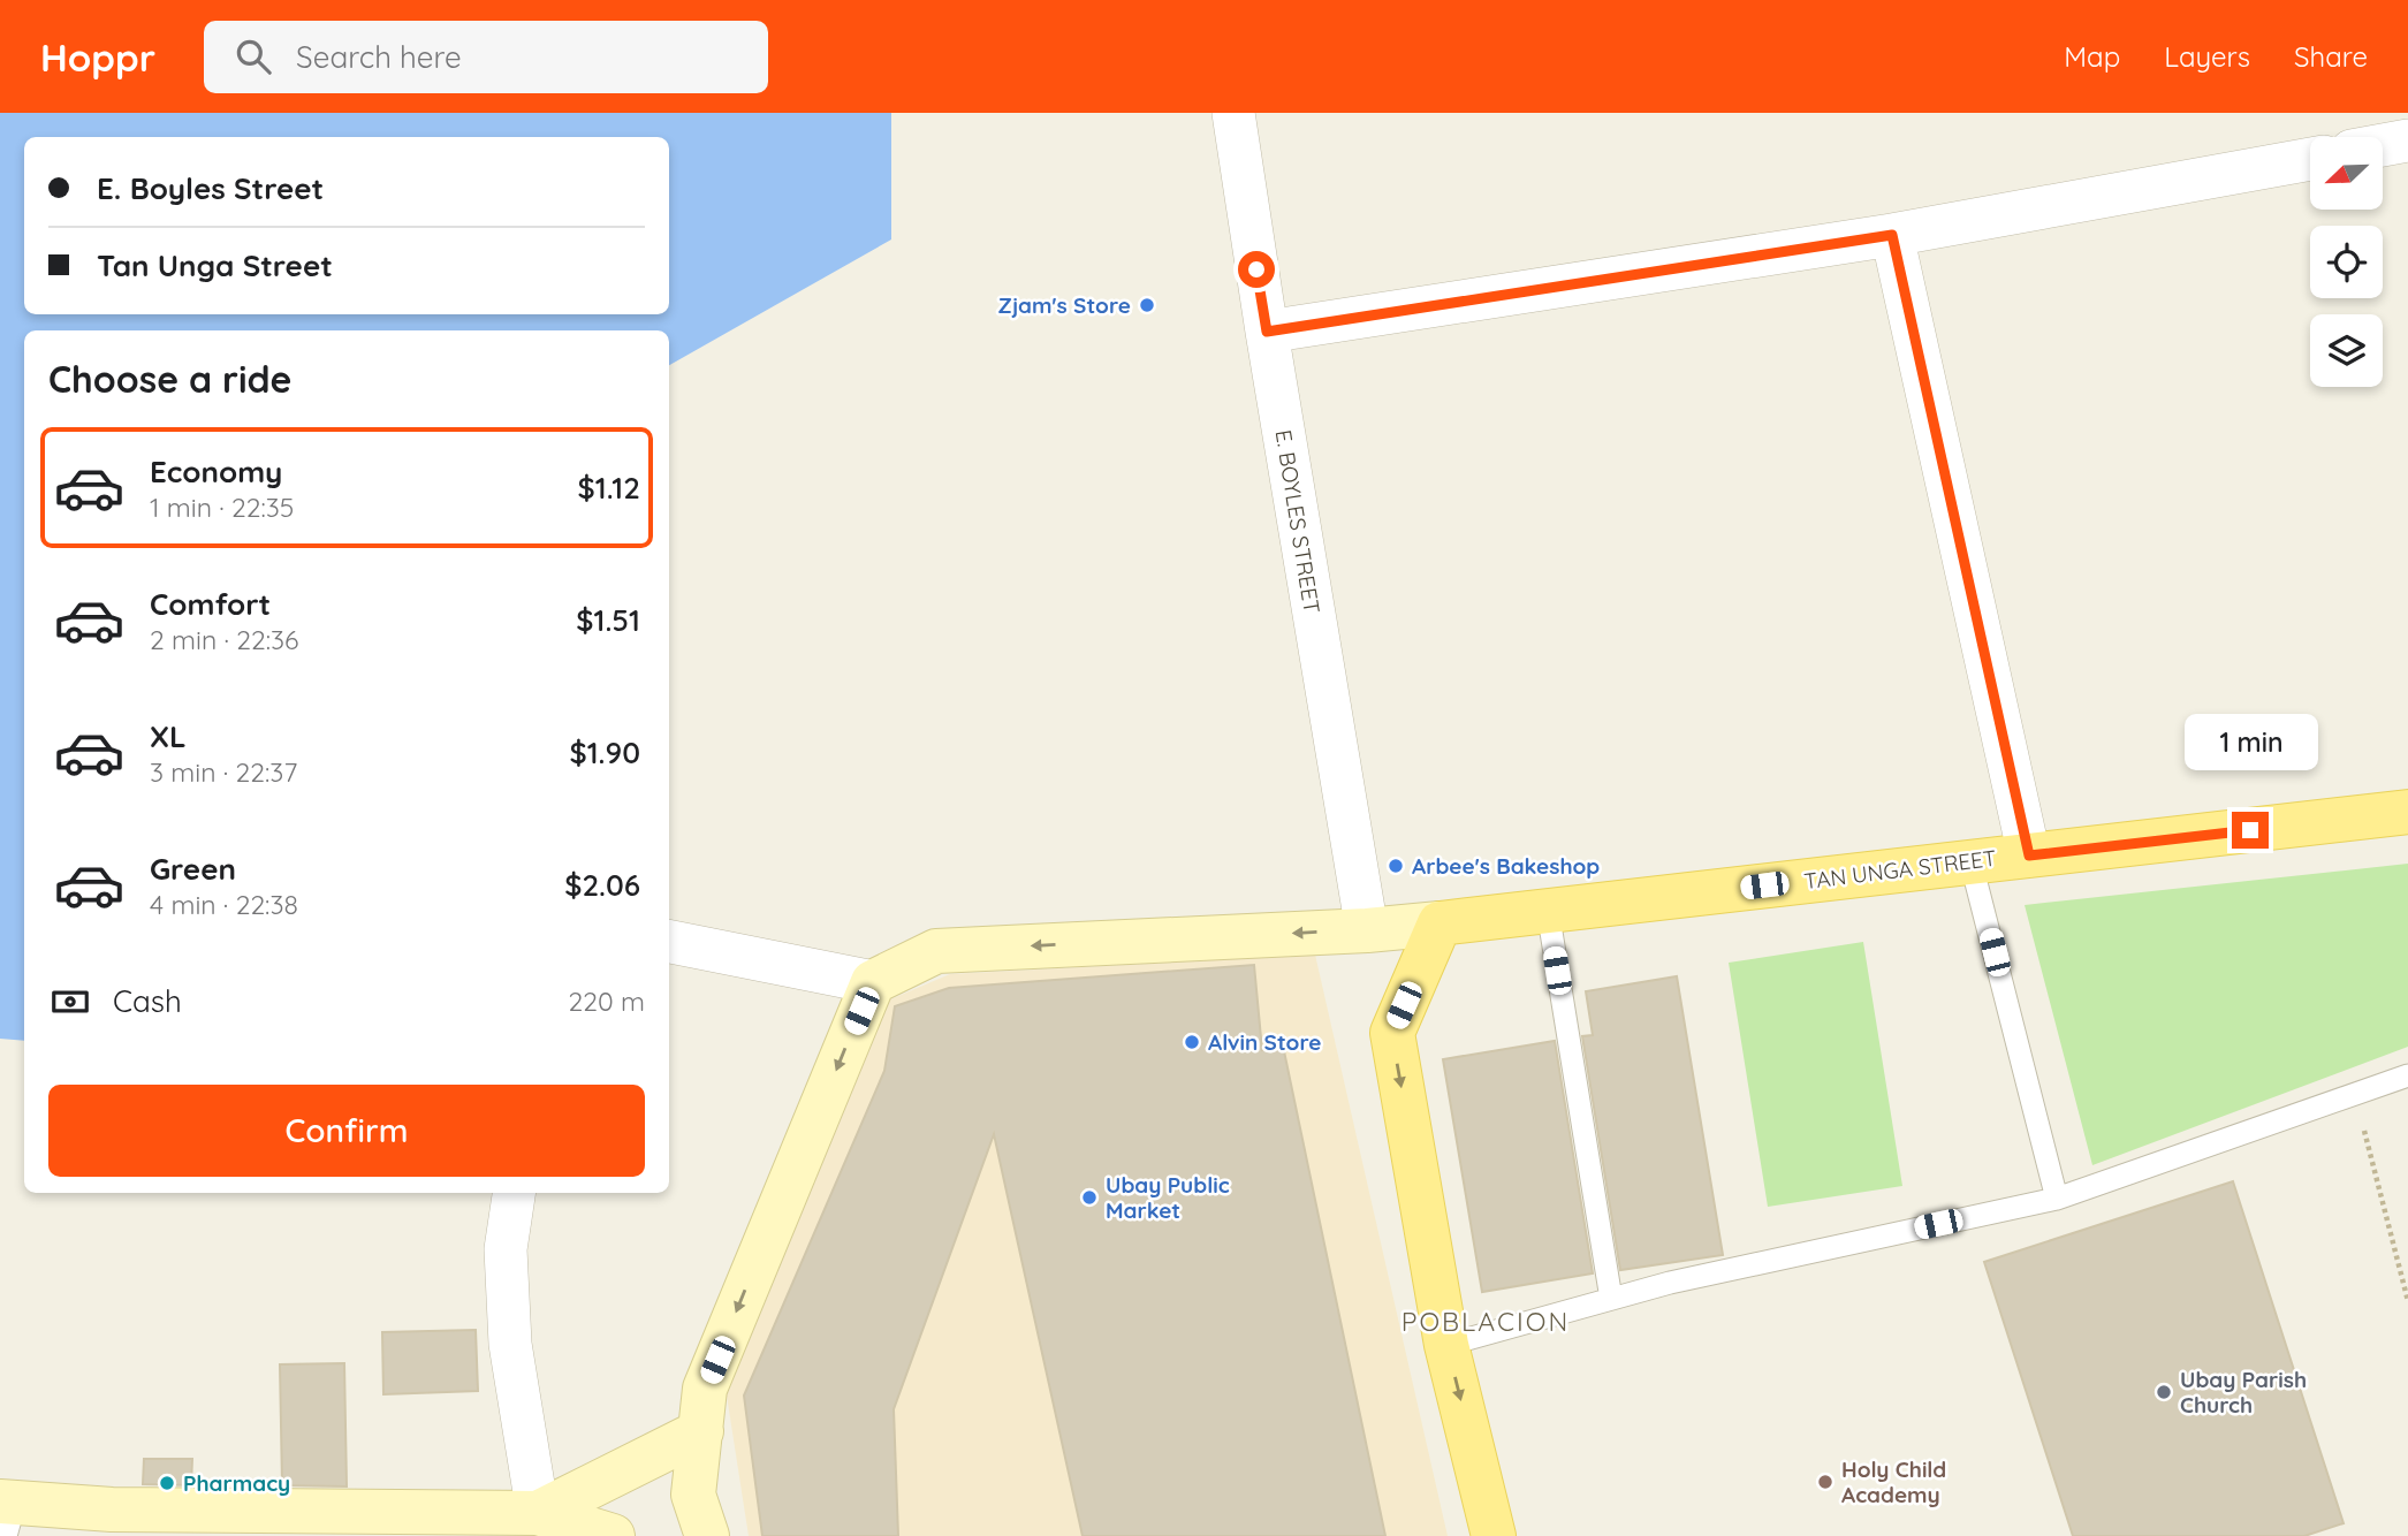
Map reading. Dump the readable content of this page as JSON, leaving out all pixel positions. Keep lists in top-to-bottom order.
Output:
{
  "streets": {
    "main road": ["TAN UNGA STREET"],
    "street": ["E. BOYLES STREET"]
  },
  "districts": ["POBLACION"],
  "places": [
    "Zjam's Store",
    "Arbee's Bakeshop",
    "Alvin Store",
    "Ubay Public Market",
    "Ubay Parish Church",
    "Holy Child Academy",
    "Pharmacy"
  ],
  "north": "bottom left",
  "page": {
    "header": "Hoppr",
    "search": "Search here",
    "nav": ["Map", "Layers", "Share"],
    "banner": ["E. Boyles Street", "Tan Unga Street"],
    "heading": "Choose a ride",
    "list": [
      {
        "name": "Economy",
        "note": "1 min · 22:35",
        "value": "$1.12"
      },
      {
        "name": "Comfort",
        "note": "2 min · 22:36",
        "value": "$1.51"
      },
      {
        "name": "XL",
        "note": "3 min · 22:37",
        "value": "$1.90"
      },
      {
        "name": "Green",
        "note": "4 min · 22:38",
        "value": "$2.06"
      }
    ],
    "bubble": "1 min",
    "pay": ["Cash", "220 m"],
    "buttons": "Confirm"
  }
}
